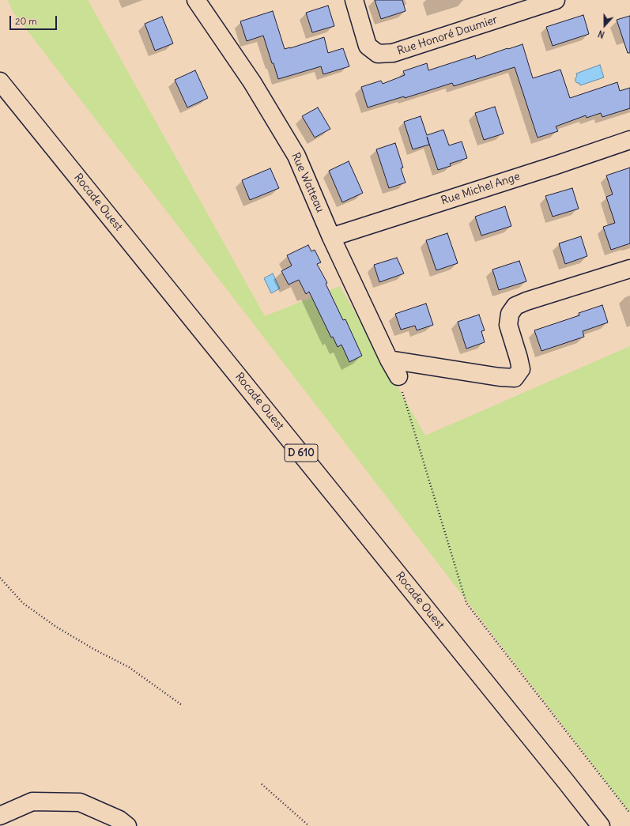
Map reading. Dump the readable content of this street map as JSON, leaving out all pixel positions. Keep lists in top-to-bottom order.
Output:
{
  "streets": {
    "street": [
      "Rue Honoré Daumier",
      "Rue Watteau",
      "Rue Michel Ange",
      "Rocade Ouest",
      "D 610"
    ]
  },
  "crossings": [
    ["Rue Watteau", "Rue Michel Ange"]
  ],
  "scale_bar": "20 m",
  "north": "bottom"
}
